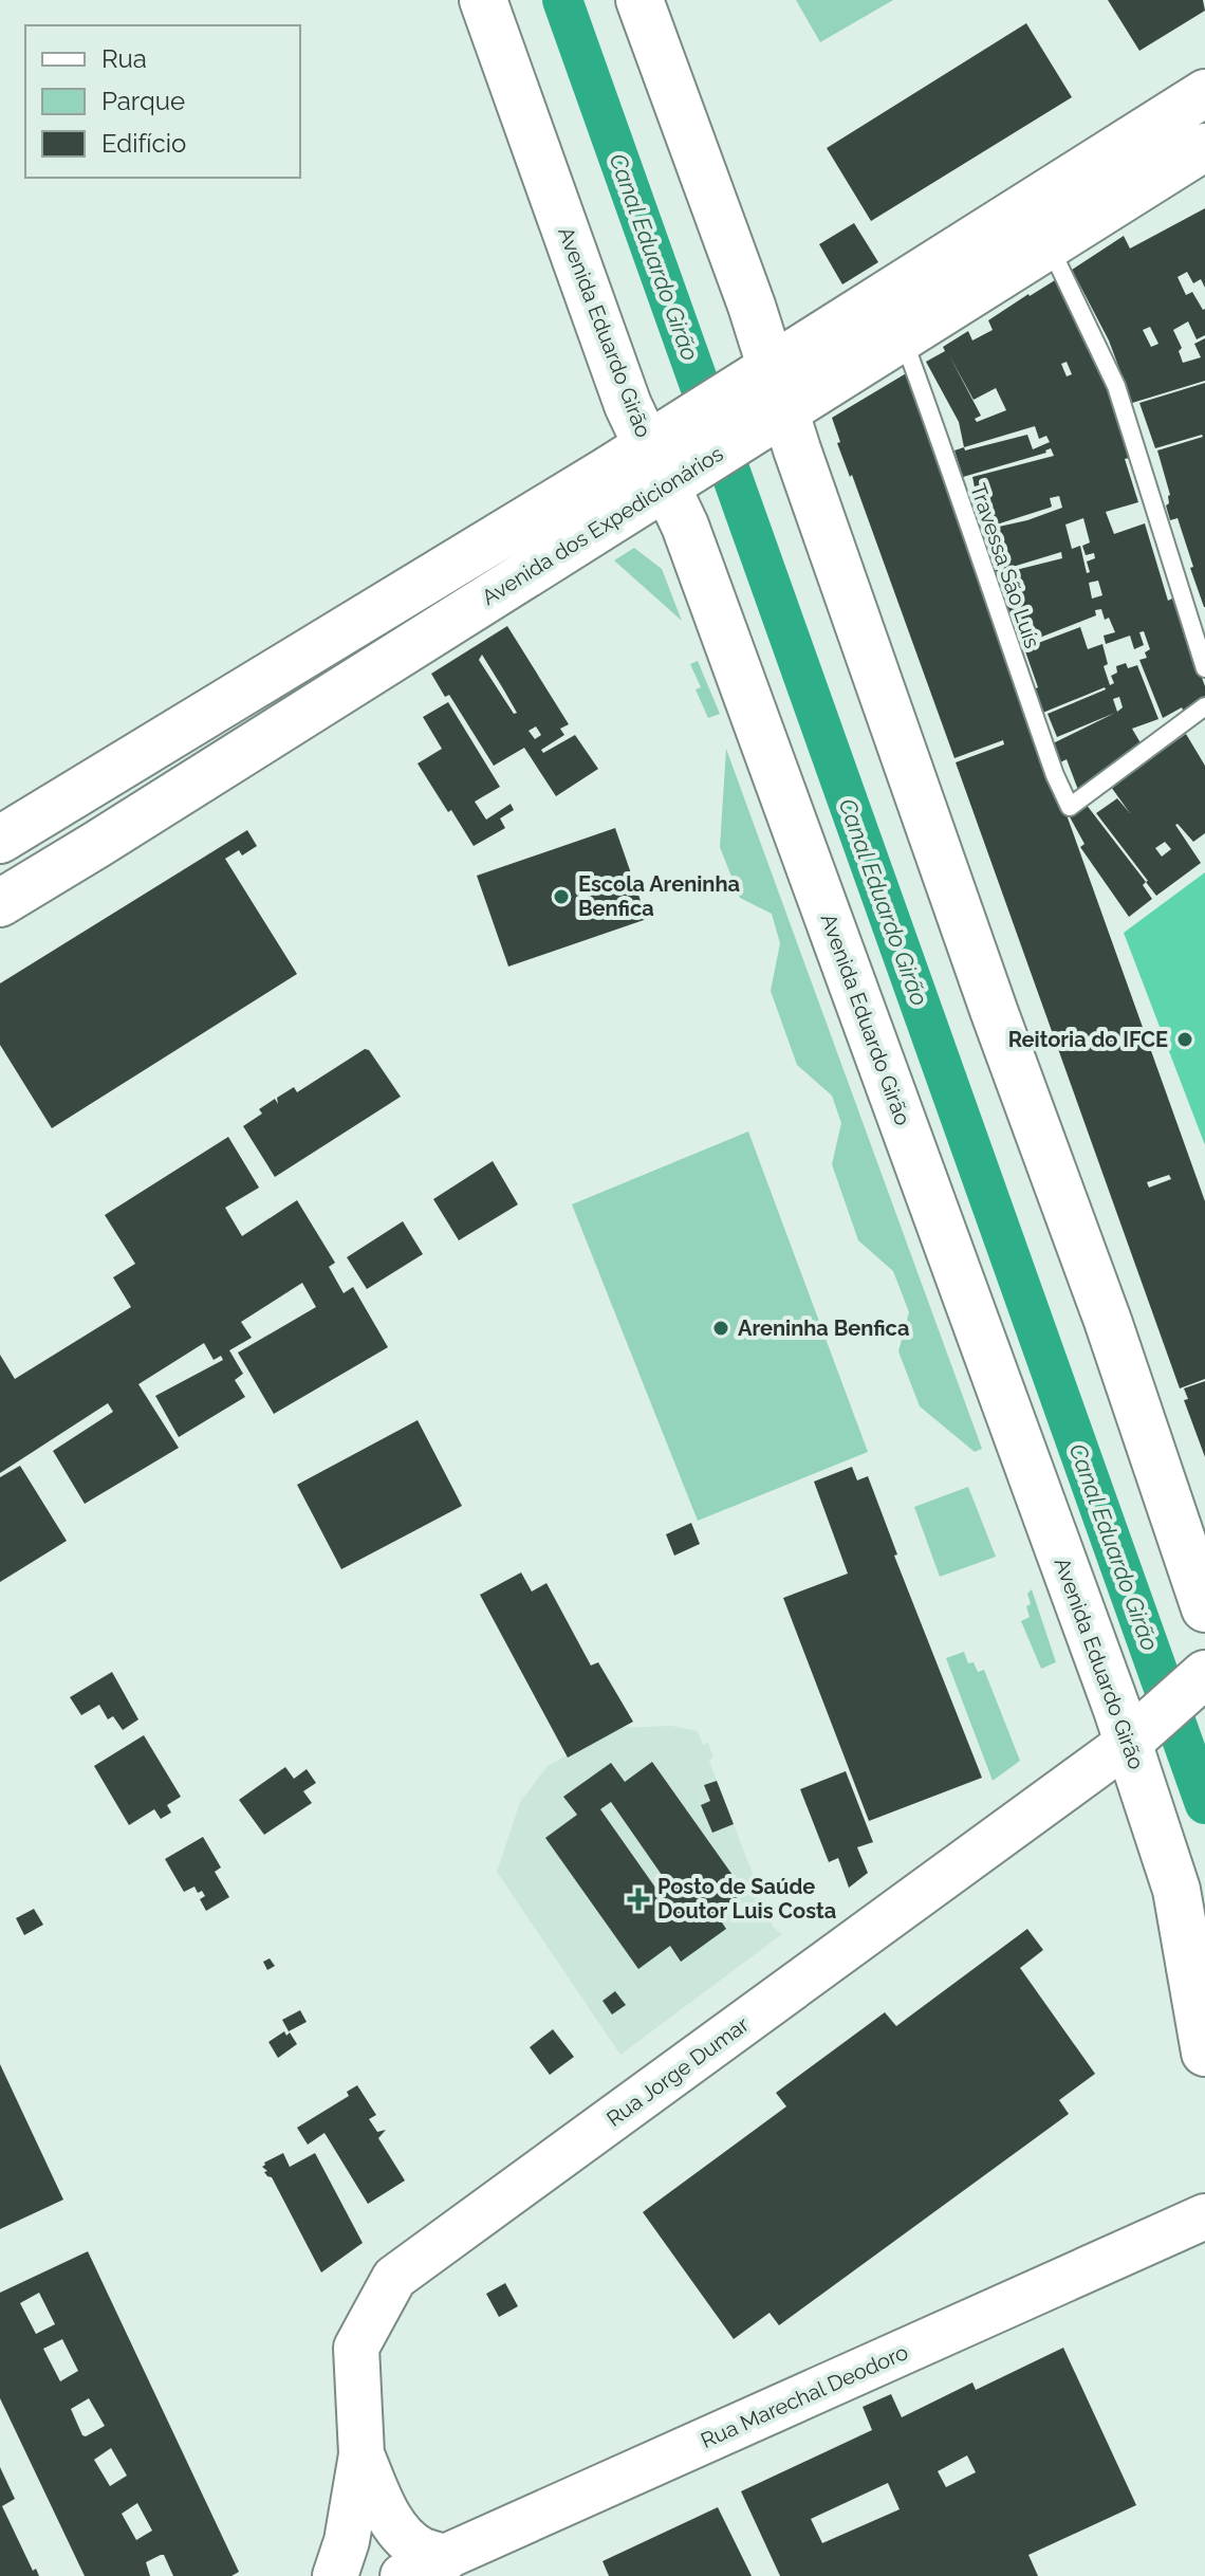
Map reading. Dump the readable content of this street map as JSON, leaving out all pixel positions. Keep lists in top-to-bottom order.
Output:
{
  "streets": {
    "main road": ["Avenida Eduardo Girão", "Avenida dos Expedicionários", "Rua Jorge Dumar"],
    "street": ["Rua Marechal Deodoro"],
    "lane": ["Travessa São Luís"]
  },
  "crossings": [
    ["Avenida Eduardo Girão", "Avenida dos Expedicionários"],
    ["Avenida Eduardo Girão", "Rua Jorge Dumar"],
    ["Avenida dos Expedicionários", "Travessa São Luís"]
  ],
  "water": ["Canal Eduardo Girão"],
  "places": {
    "other": ["Escola Areninha Benfica", "Reitoria do IFCE", "Areninha Benfica"],
    "health": ["Posto de Saúde Doutor Luis Costa"]
  },
  "legend": ["Rua", "Parque", "Edifício"]
}
